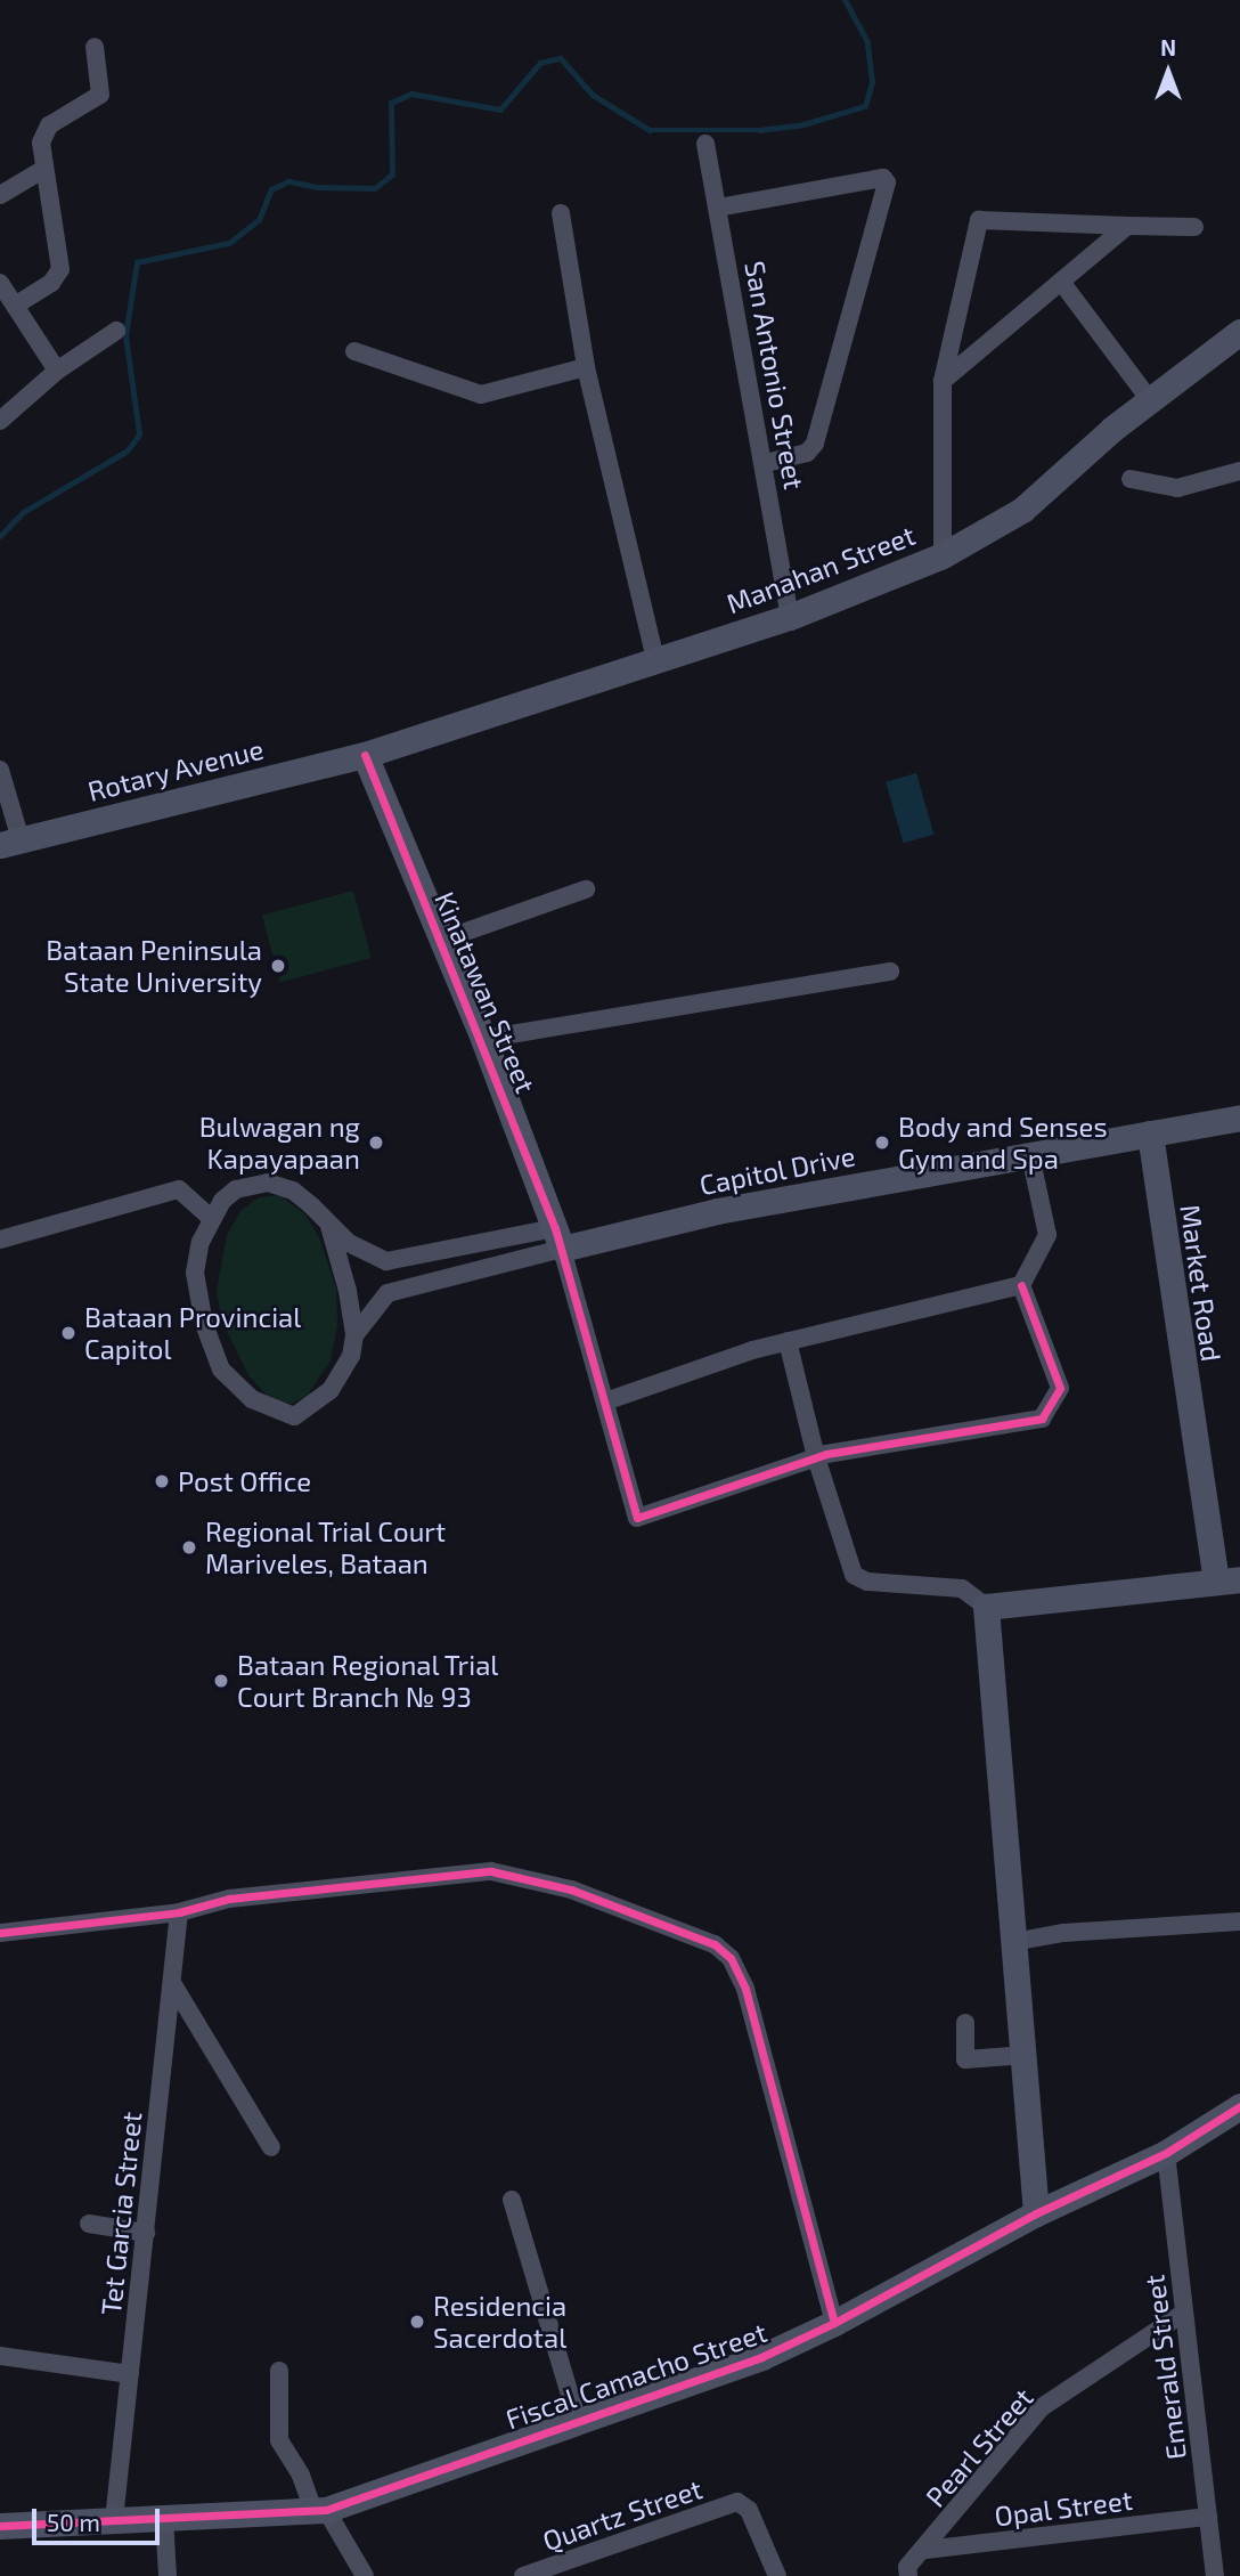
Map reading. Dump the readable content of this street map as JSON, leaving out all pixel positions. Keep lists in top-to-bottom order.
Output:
{
  "streets": {
    "street": [
      "San Antonio Street",
      "Manahan Street",
      "Rotary Avenue",
      "Kinatawan Street",
      "Capitol Drive",
      "Market Road",
      "Tet Garcia Street",
      "Emerald Street",
      "Fiscal Camacho Street",
      "Pearl Street",
      "Opal Street",
      "Quartz Street"
    ]
  },
  "crossings": [
    ["San Antonio Street", "Manahan Street"],
    ["Manahan Street", "Rotary Avenue"],
    ["Manahan Street", "Kinatawan Street"],
    ["Rotary Avenue", "Kinatawan Street"],
    ["Kinatawan Street", "Capitol Drive"],
    ["Capitol Drive", "Market Road"],
    ["Tet Garcia Street", "Fiscal Camacho Street"],
    ["Emerald Street", "Fiscal Camacho Street"],
    ["Emerald Street", "Pearl Street"],
    ["Emerald Street", "Opal Street"],
    ["Pearl Street", "Opal Street"]
  ],
  "places": [
    "Bataan Peninsula State University",
    "Bulwagan ng Kapayapaan",
    "Body and Senses Gym and Spa",
    "Bataan Provincial Capitol",
    "Post Office",
    "Regional Trial Court Mariveles, Bataan",
    "Bataan Regional Trial Court Branch № 93",
    "Residencia Sacerdotal"
  ],
  "scale_bar": "50 m",
  "north": "top"
}
